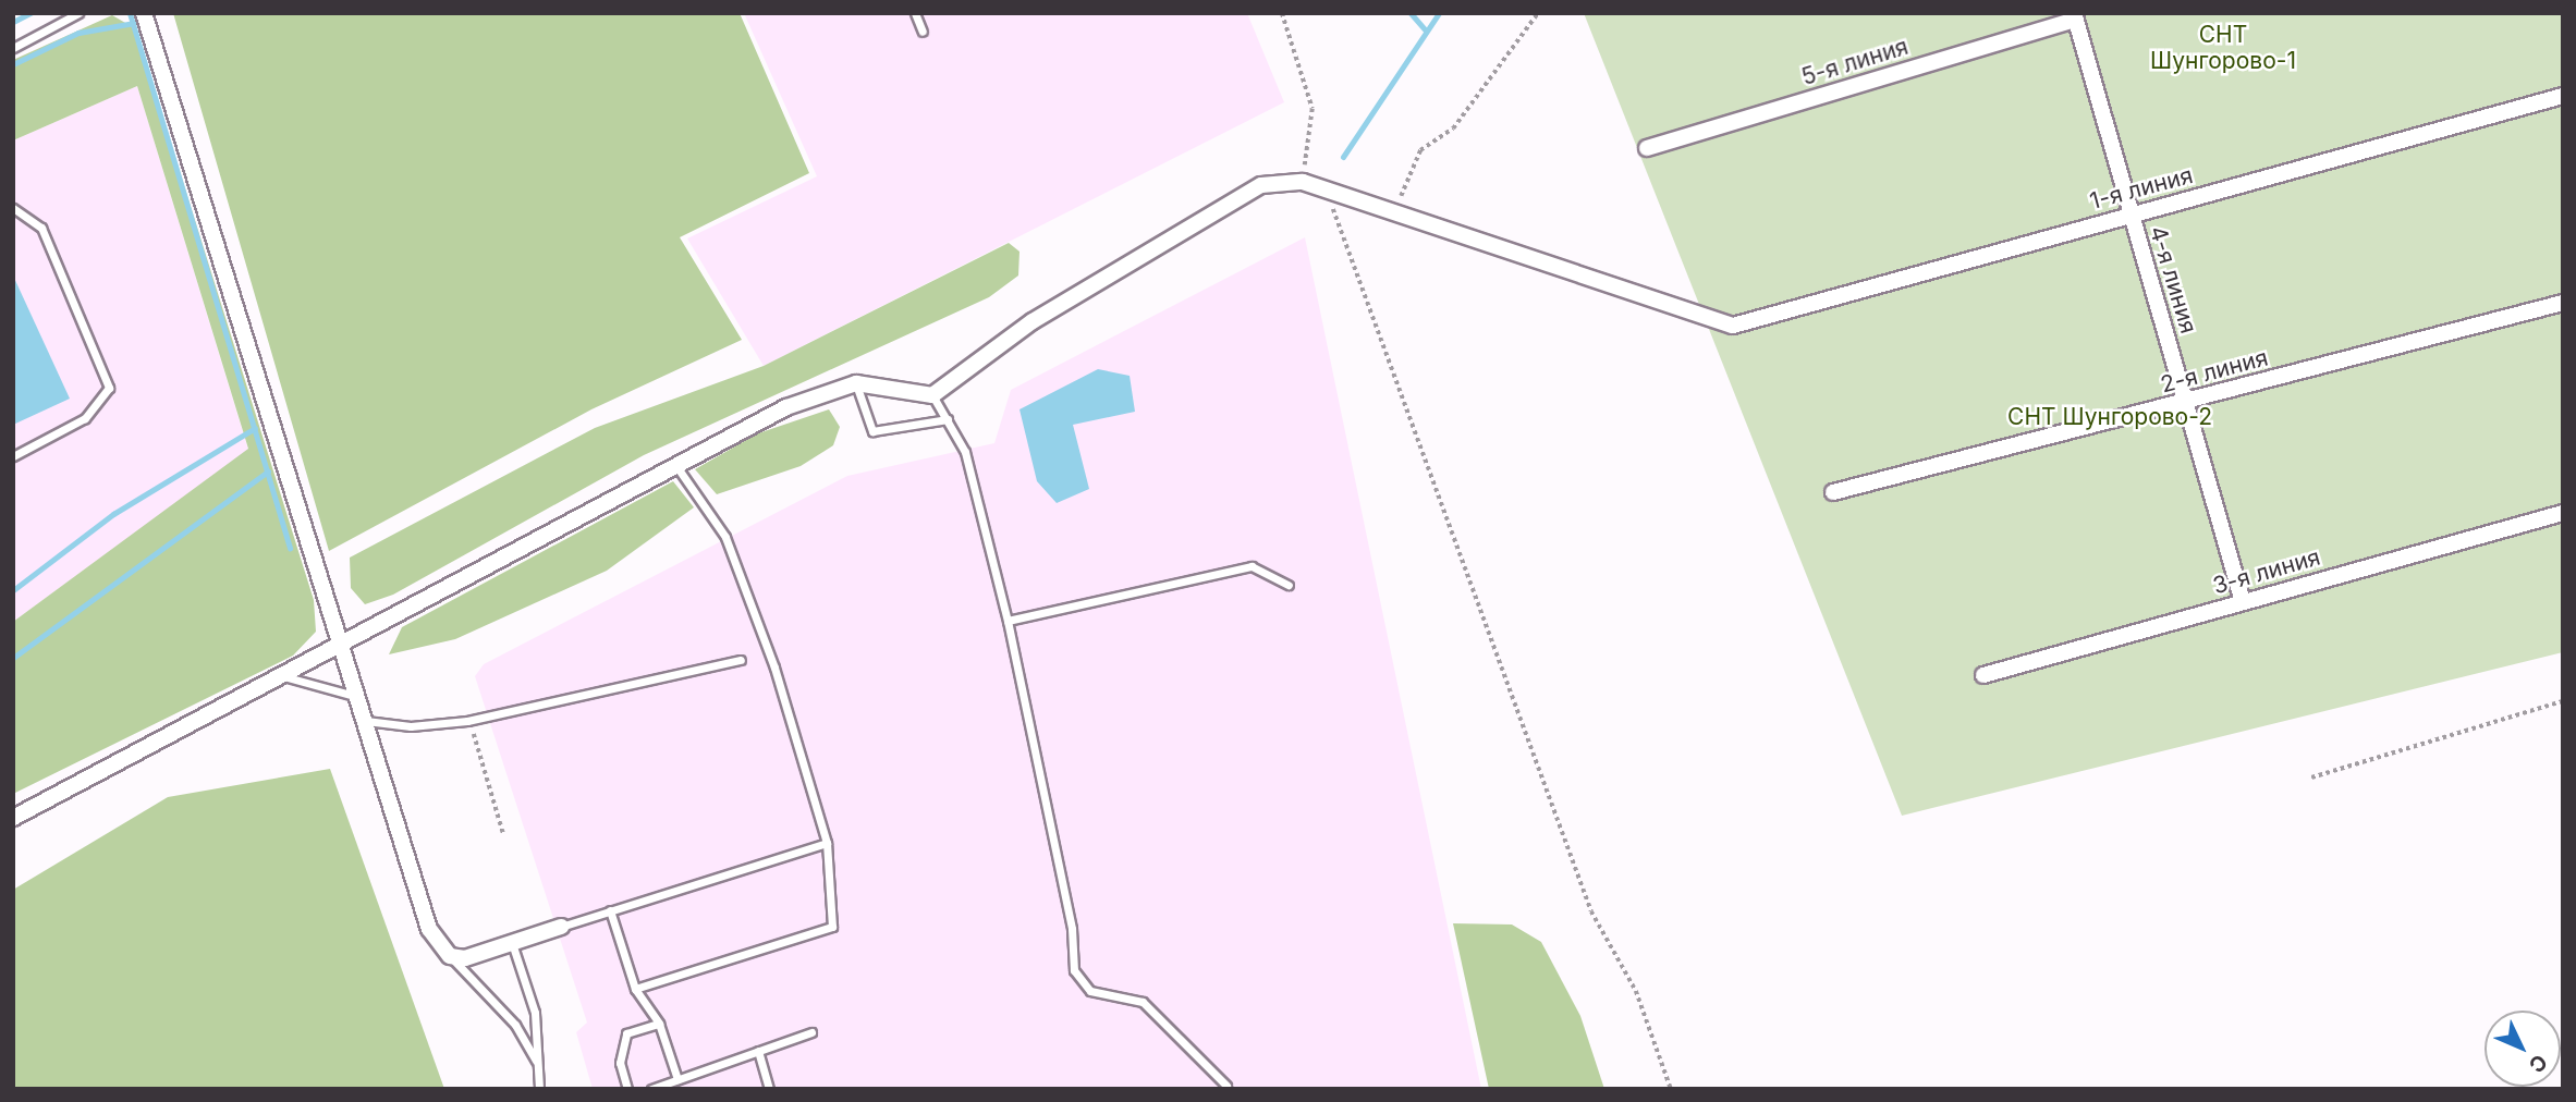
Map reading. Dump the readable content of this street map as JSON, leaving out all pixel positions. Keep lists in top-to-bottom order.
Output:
{
  "streets": {
    "street": [
      "5-я линия",
      "1-я линия",
      "4-я линия",
      "2-я линия",
      "3-я линия"
    ]
  },
  "crossings": [
    ["5-я линия", "4-я линия"],
    ["1-я линия", "4-я линия"],
    ["4-я линия", "2-я линия"],
    ["4-я линия", "3-я линия"]
  ],
  "parks": ["СНТ Шунгорово-1", "СНТ Шунгорово-2"],
  "north": "bottom right"
}
